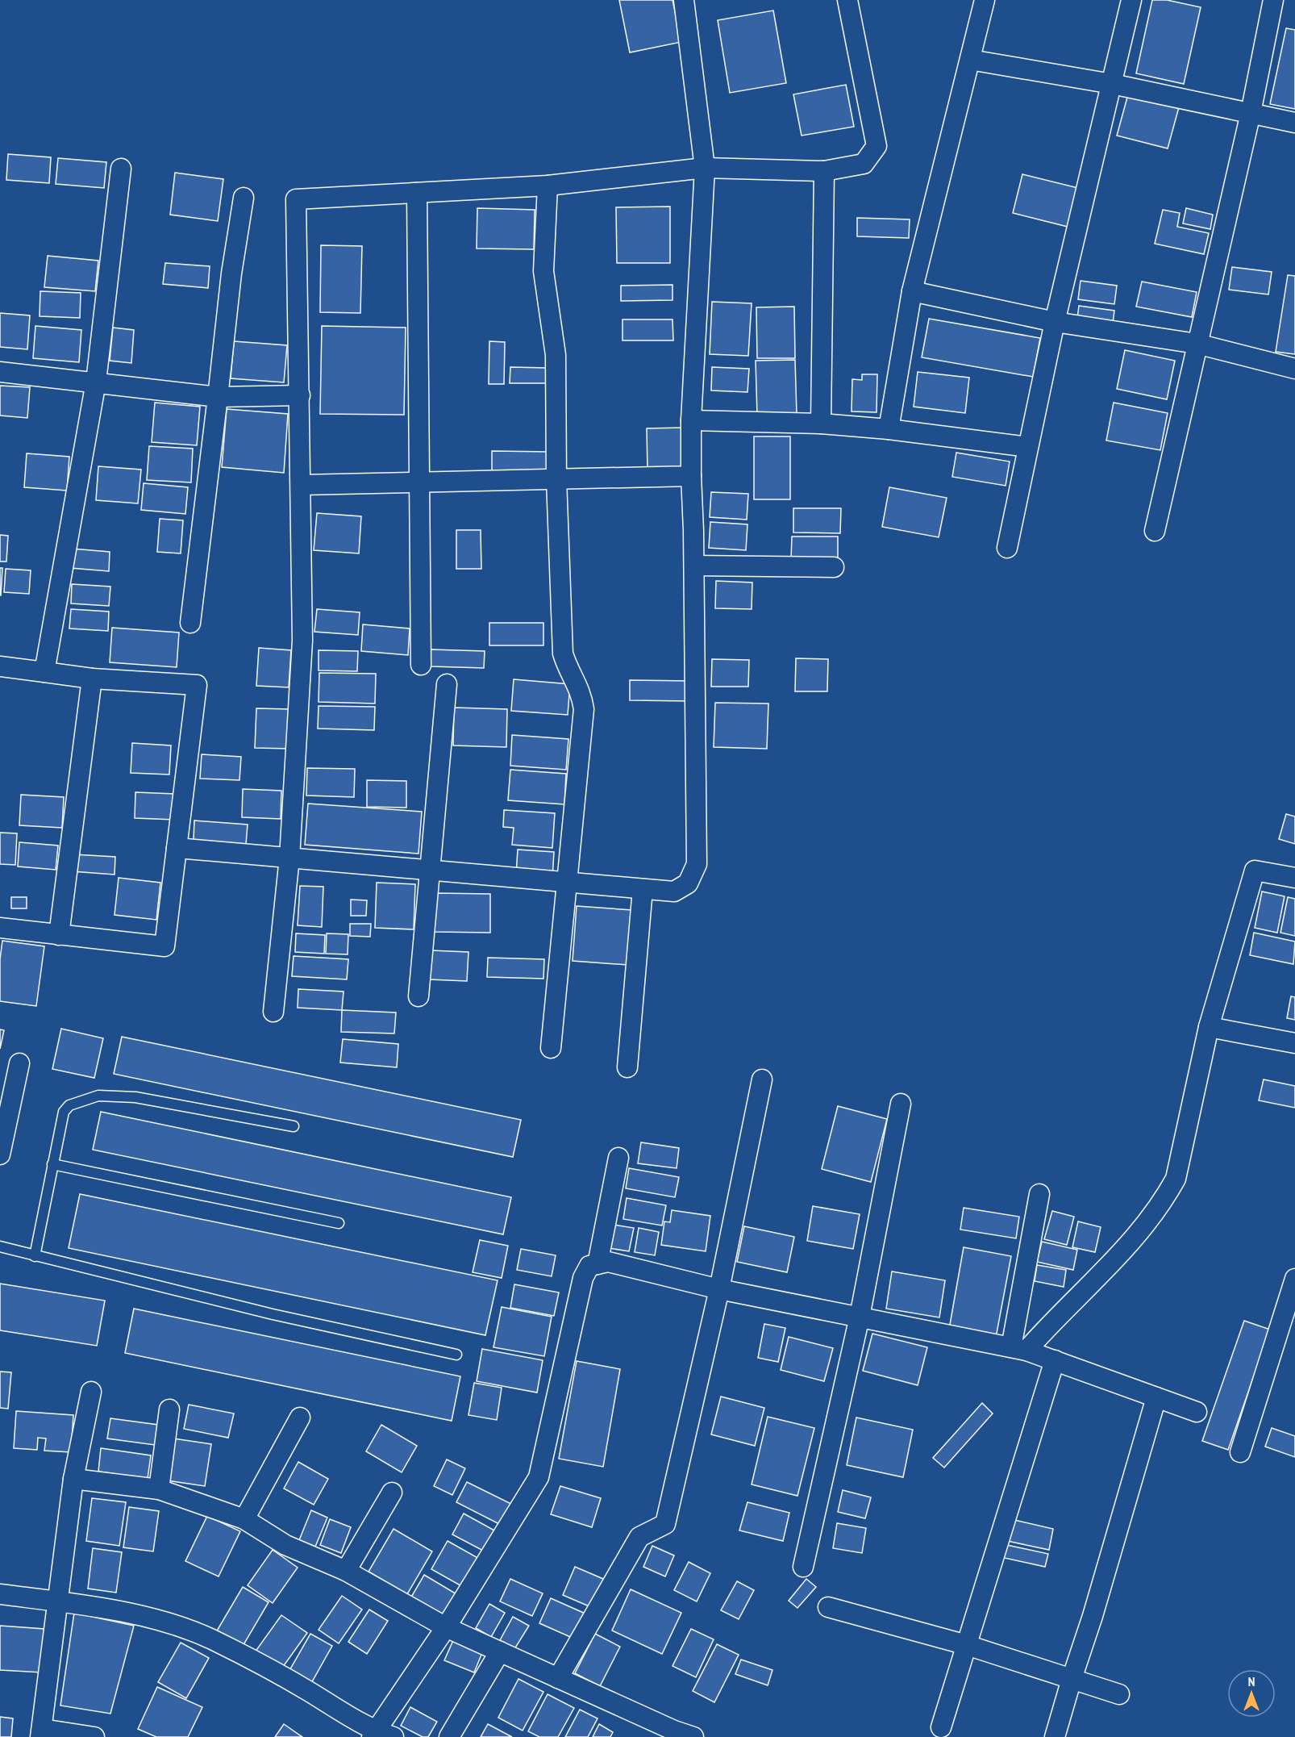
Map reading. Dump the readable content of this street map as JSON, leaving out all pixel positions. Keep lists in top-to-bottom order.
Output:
{
  "north": "top"
}
